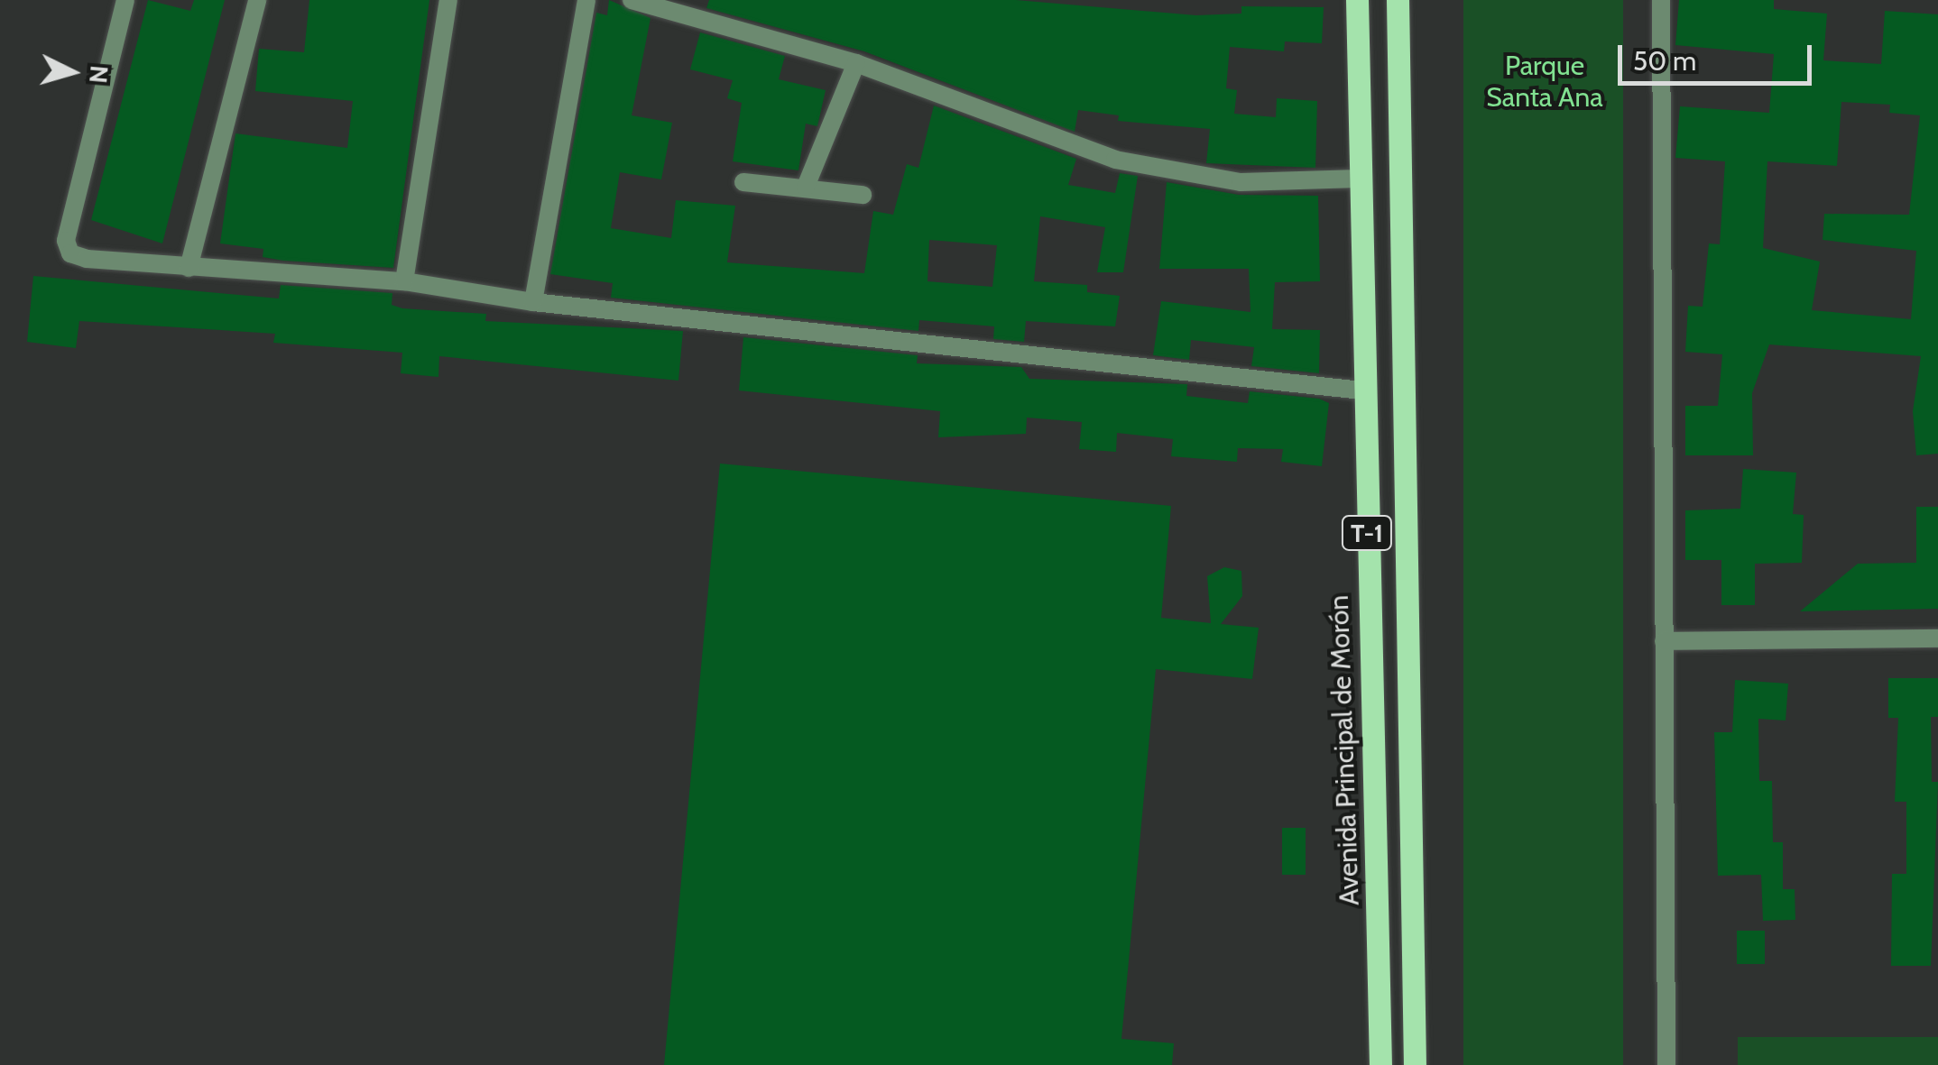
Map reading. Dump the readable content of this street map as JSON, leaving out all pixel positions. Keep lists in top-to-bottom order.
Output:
{
  "streets": {
    "main road": ["T-1", "Avenida Principal de Morón"]
  },
  "parks": ["Parque Santa Ana"],
  "scale_bar": "50 m",
  "north": "right"
}
